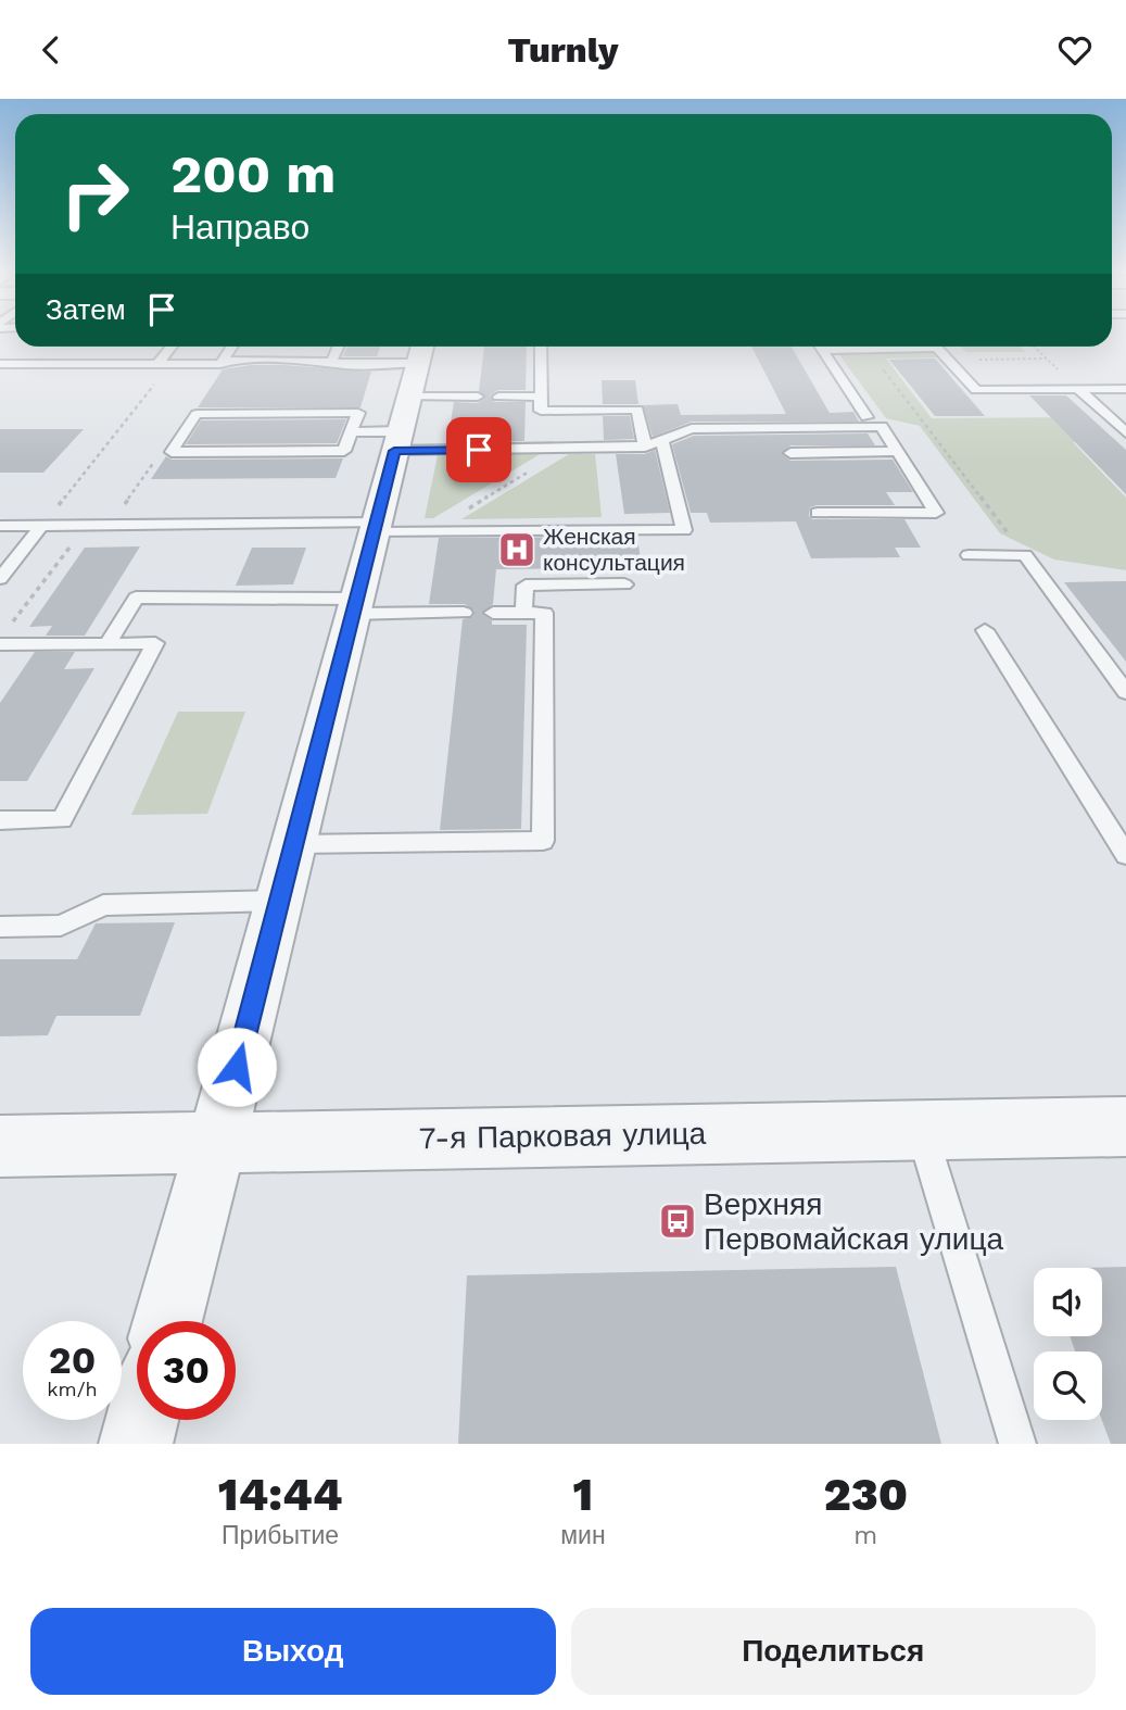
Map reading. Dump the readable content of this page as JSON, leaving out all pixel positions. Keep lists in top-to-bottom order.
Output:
{
  "streets": {
    "street": ["7-я Парковая улица"]
  },
  "places": {
    "hospital": ["Женская консультация"],
    "bus stop": ["Верхняя Первомайская улица"]
  },
  "page": {
    "header": "Turnly",
    "turn": ["200 m", "Направо"],
    "then": "Затем",
    "speed": "20 km/h",
    "limit": "30",
    "eta": [
      "14:44",
      "Прибытие",
      "1",
      "мин",
      "230",
      "m"
    ],
    "buttons": ["Выход", "Поделиться"]
  }
}
